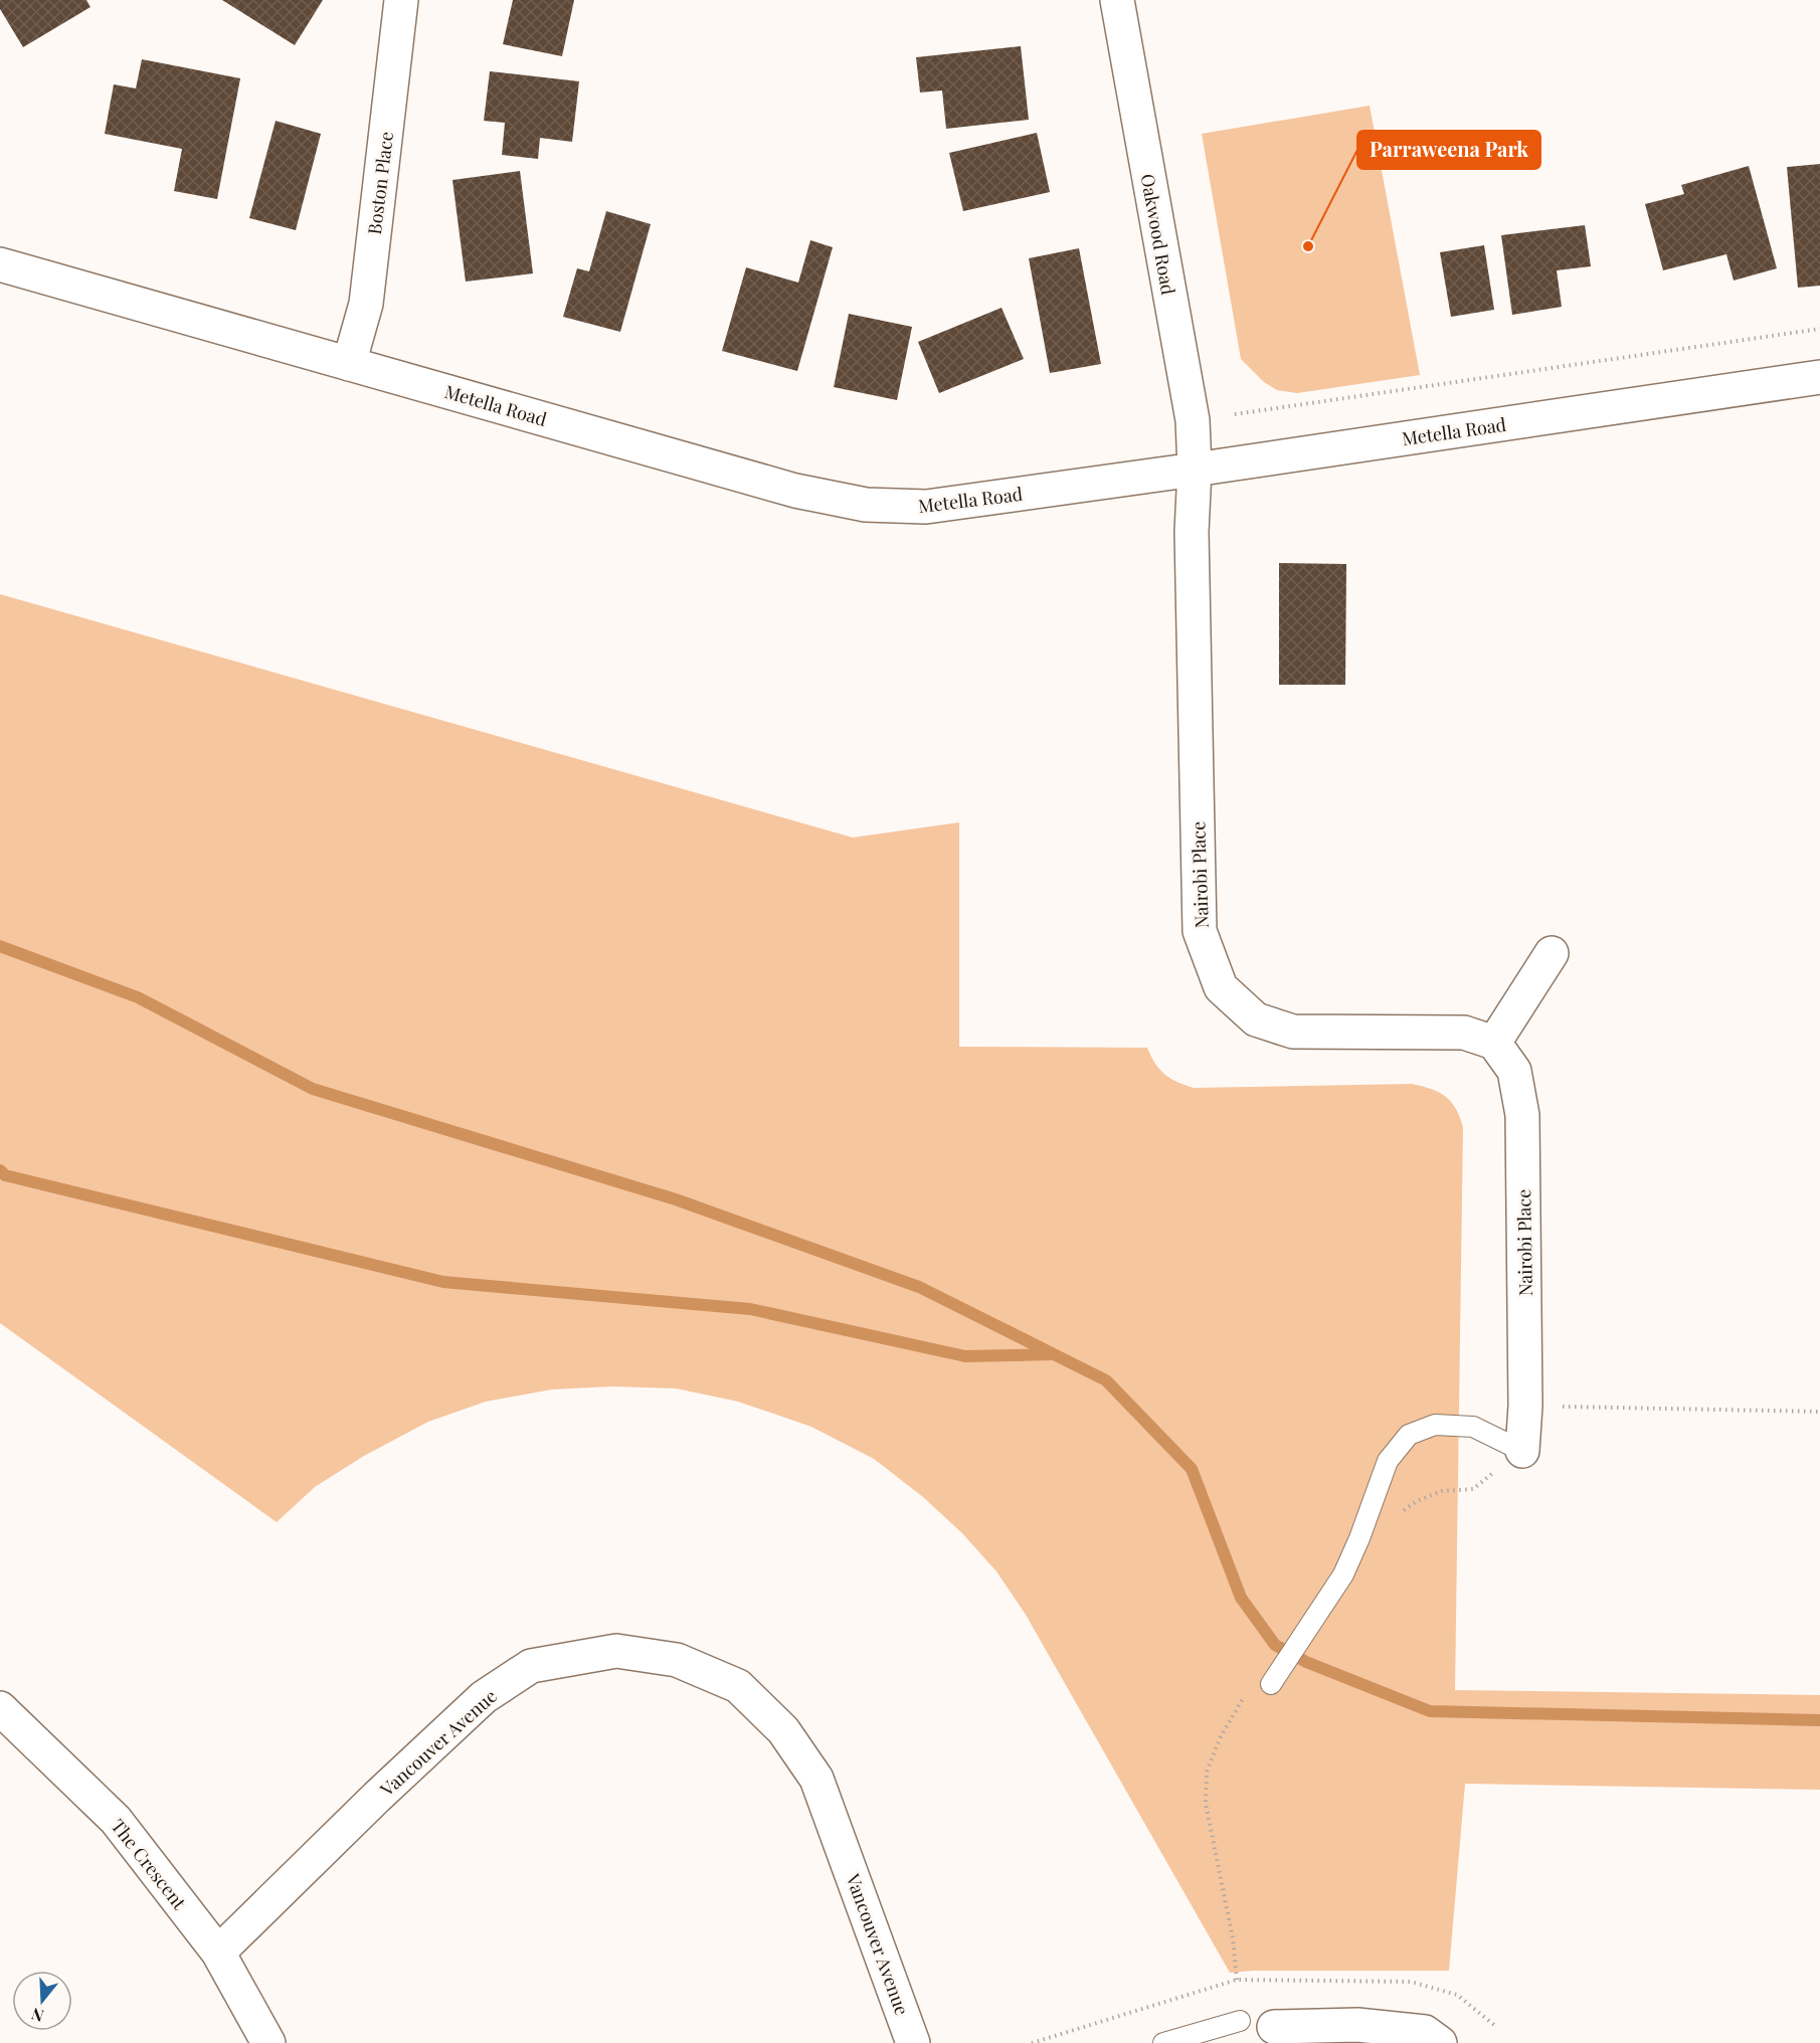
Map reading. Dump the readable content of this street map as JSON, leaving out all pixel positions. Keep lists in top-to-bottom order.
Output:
{
  "streets": {
    "street": [
      "Boston Place",
      "Oakwood Road",
      "Metella Road",
      "Nairobi Place",
      "Vancouver Avenue",
      "The Crescent"
    ]
  },
  "crossings": [
    ["Boston Place", "Metella Road"],
    ["Oakwood Road", "Metella Road"],
    ["Oakwood Road", "Nairobi Place"],
    ["Metella Road", "Nairobi Place"],
    ["Vancouver Avenue", "The Crescent"]
  ],
  "places": ["Parraweena Park"],
  "north": "bottom"
}
